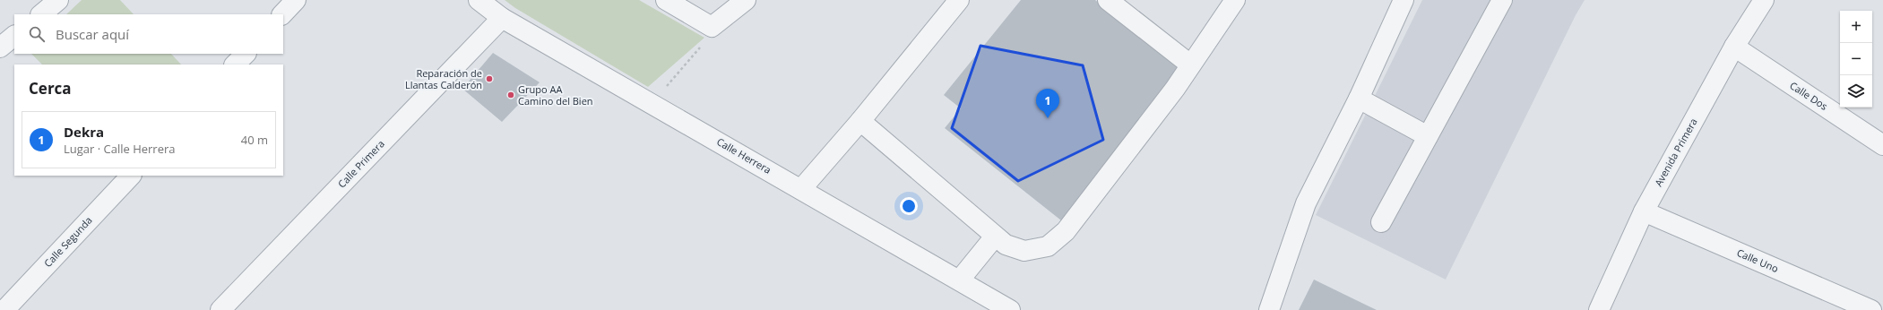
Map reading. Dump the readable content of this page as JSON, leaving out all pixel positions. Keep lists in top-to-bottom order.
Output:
{
  "streets": {
    "street": [
      "Calle Dos",
      "Avenida Primera",
      "Calle Herrera",
      "Calle Primera",
      "Calle Segunda",
      "Calle Uno"
    ]
  },
  "crossings": [
    ["Calle Dos", "Avenida Primera"],
    ["Avenida Primera", "Calle Uno"],
    ["Calle Herrera", "Calle Primera"]
  ],
  "places": ["Reparación de Llantas Calderón", "Grupo AA Camino del Bien"],
  "page": {
    "map_buttons": ["+", "−"],
    "search": "Buscar aquí",
    "heading": "Cerca",
    "pins": "1",
    "list": [
      {
        "mark": "1",
        "name": "Dekra",
        "note": "Lugar · Calle Herrera",
        "value": "40 m"
      }
    ]
  }
}
